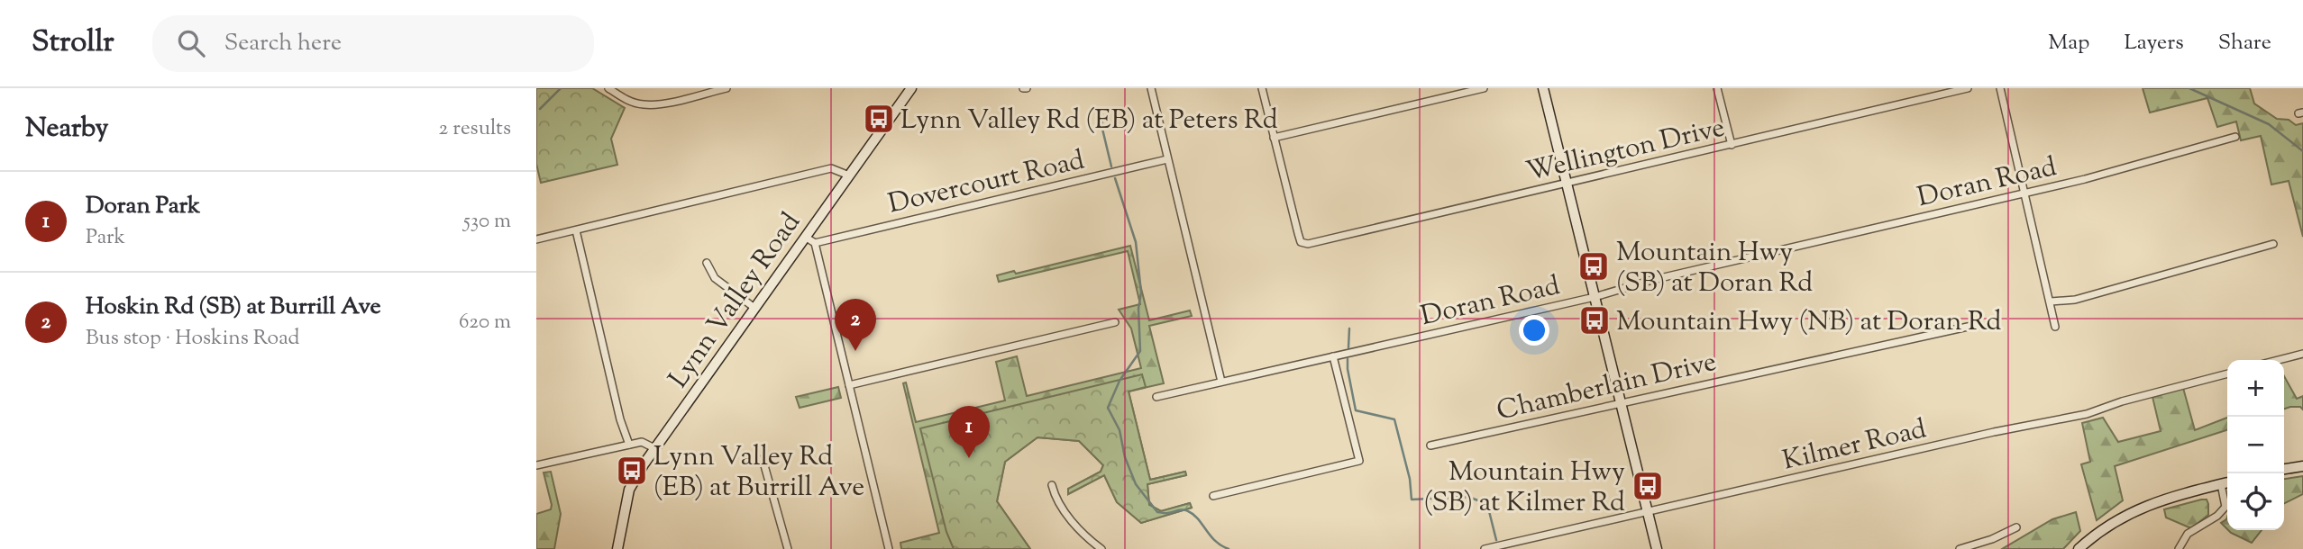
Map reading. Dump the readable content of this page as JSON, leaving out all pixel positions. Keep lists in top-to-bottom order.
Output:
{
  "streets": {
    "street": [
      "Wellington Drive",
      "Dovercourt Road",
      "Doran Road",
      "Lynn Valley Road",
      "Chamberlain Drive",
      "Kilmer Road"
    ]
  },
  "places": {
    "bus stop": [
      "Lynn Valley Rd (EB) at Peters Rd",
      "Mountain Hwy (SB) at Doran Rd",
      "Mountain Hwy (NB) at Doran Rd",
      "Lynn Valley Rd (EB) at Burrill Ave",
      "Mountain Hwy (SB) at Kilmer Rd"
    ]
  },
  "page": {
    "header": "Strollr",
    "search": "Search here",
    "nav": ["Map", "Layers", "Share"],
    "heading": ["Nearby", "2 results"],
    "list": [
      {
        "mark": "1",
        "name": "Doran Park",
        "note": "Park",
        "value": "530 m"
      },
      {
        "mark": "2",
        "name": "Hoskin Rd (SB) at Burrill Ave",
        "note": "Bus stop · Hoskins Road",
        "value": "620 m"
      }
    ],
    "pins": ["2", "1"],
    "map_buttons": ["+", "−"]
  }
}
